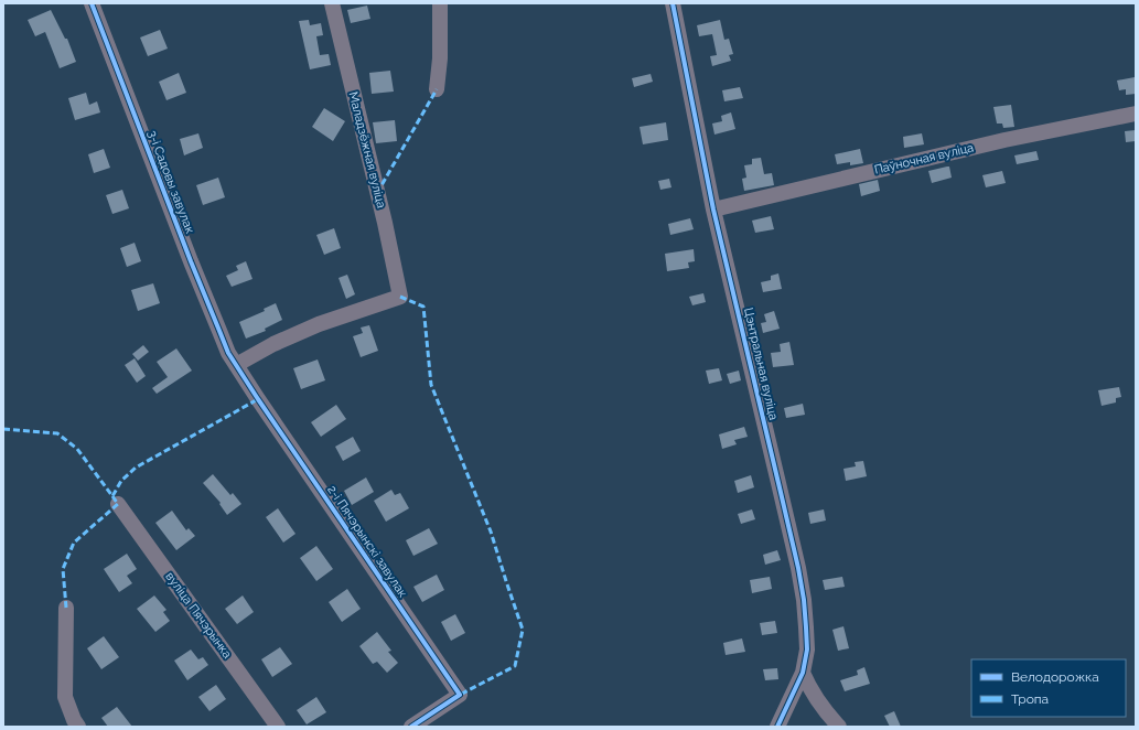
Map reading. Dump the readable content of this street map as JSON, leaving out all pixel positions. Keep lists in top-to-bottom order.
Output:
{
  "streets": {
    "street": [
      "Маладзёжная вуліца",
      "Паўночная вуліца",
      "3-і Садовы завулак",
      "Цэнтральная вуліца",
      "2-і Пячэрынскі завулак",
      "вуліца Пячэрынка"
    ]
  },
  "crossings": [
    ["Маладзёжная вуліца", "3-і Садовы завулак"],
    ["Паўночная вуліца", "Цэнтральная вуліца"],
    ["3-і Садовы завулак", "2-і Пячэрынскі завулак"]
  ],
  "legend": ["Велодорожка", "Тропа"]
}
